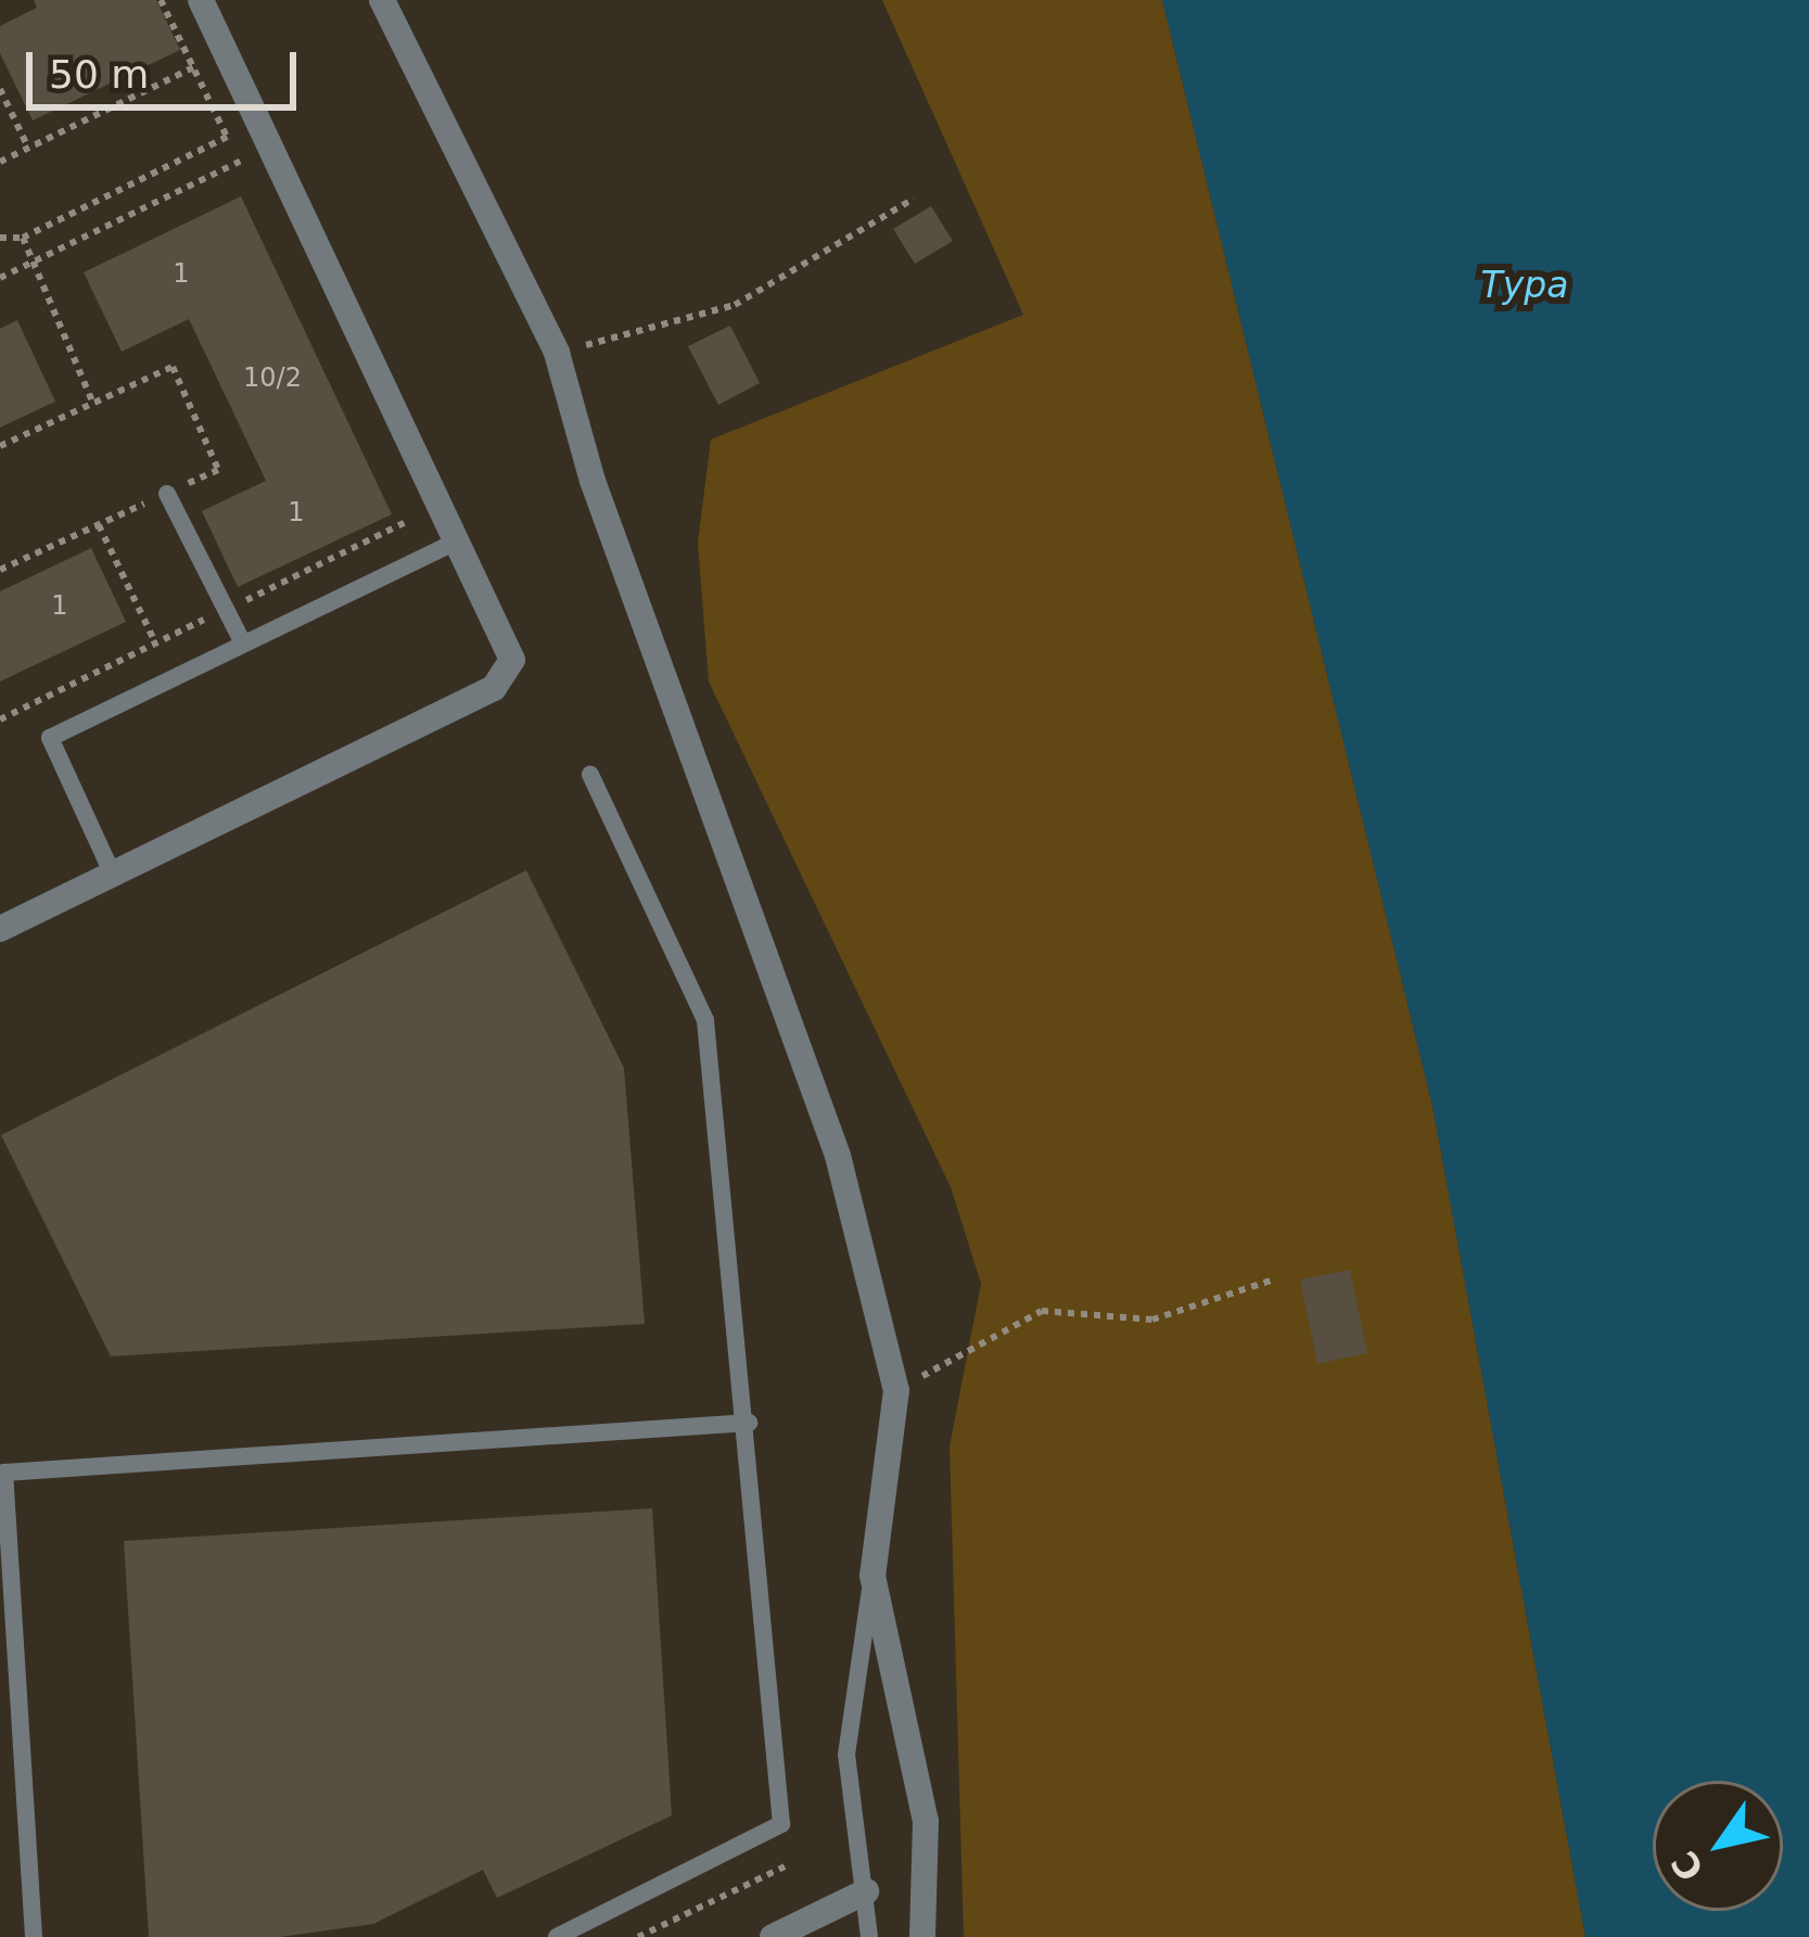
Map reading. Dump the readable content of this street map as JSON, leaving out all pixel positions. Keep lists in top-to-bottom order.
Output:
{
  "water": ["Тура"],
  "house_numbers": [
    "1",
    "10/2",
    "1",
    "1"
  ],
  "scale_bar": "50 m",
  "north": "bottom left"
}
